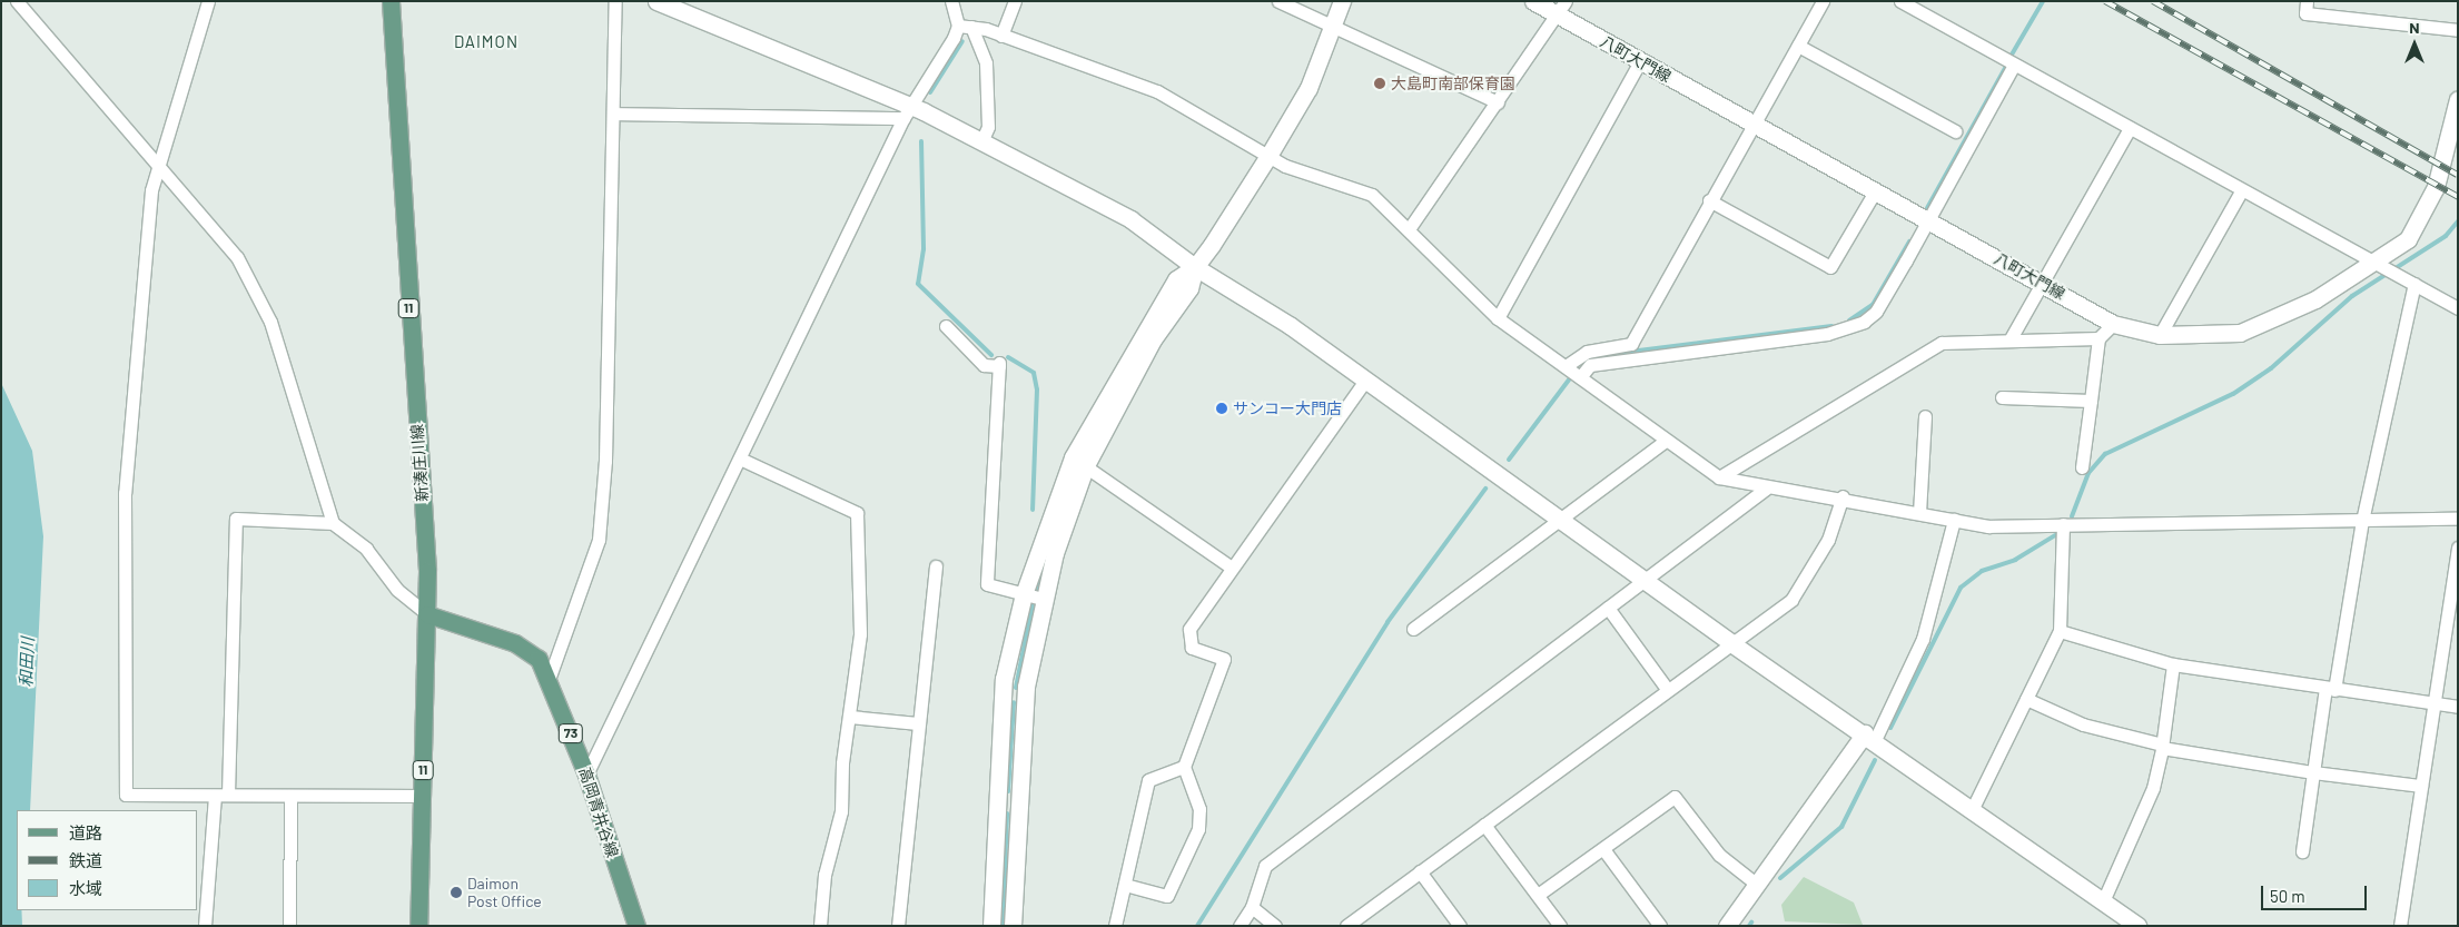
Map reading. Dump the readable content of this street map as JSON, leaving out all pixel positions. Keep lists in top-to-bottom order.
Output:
{
  "streets": {
    "main road": [
      "11",
      "新湊庄川線",
      "73",
      "高岡青井谷線"
    ],
    "street": ["八町大門線"]
  },
  "crossings": [
    ["新湊庄川線", "高岡青井谷線"]
  ],
  "districts": ["DAIMON"],
  "water": ["和田川"],
  "places": ["大島町南部保育園", "サンコー大門店", "Daimon Post Office"],
  "legend": ["道路", "鉄道", "水域"],
  "scale_bar": "50 m",
  "north": "top"
}
